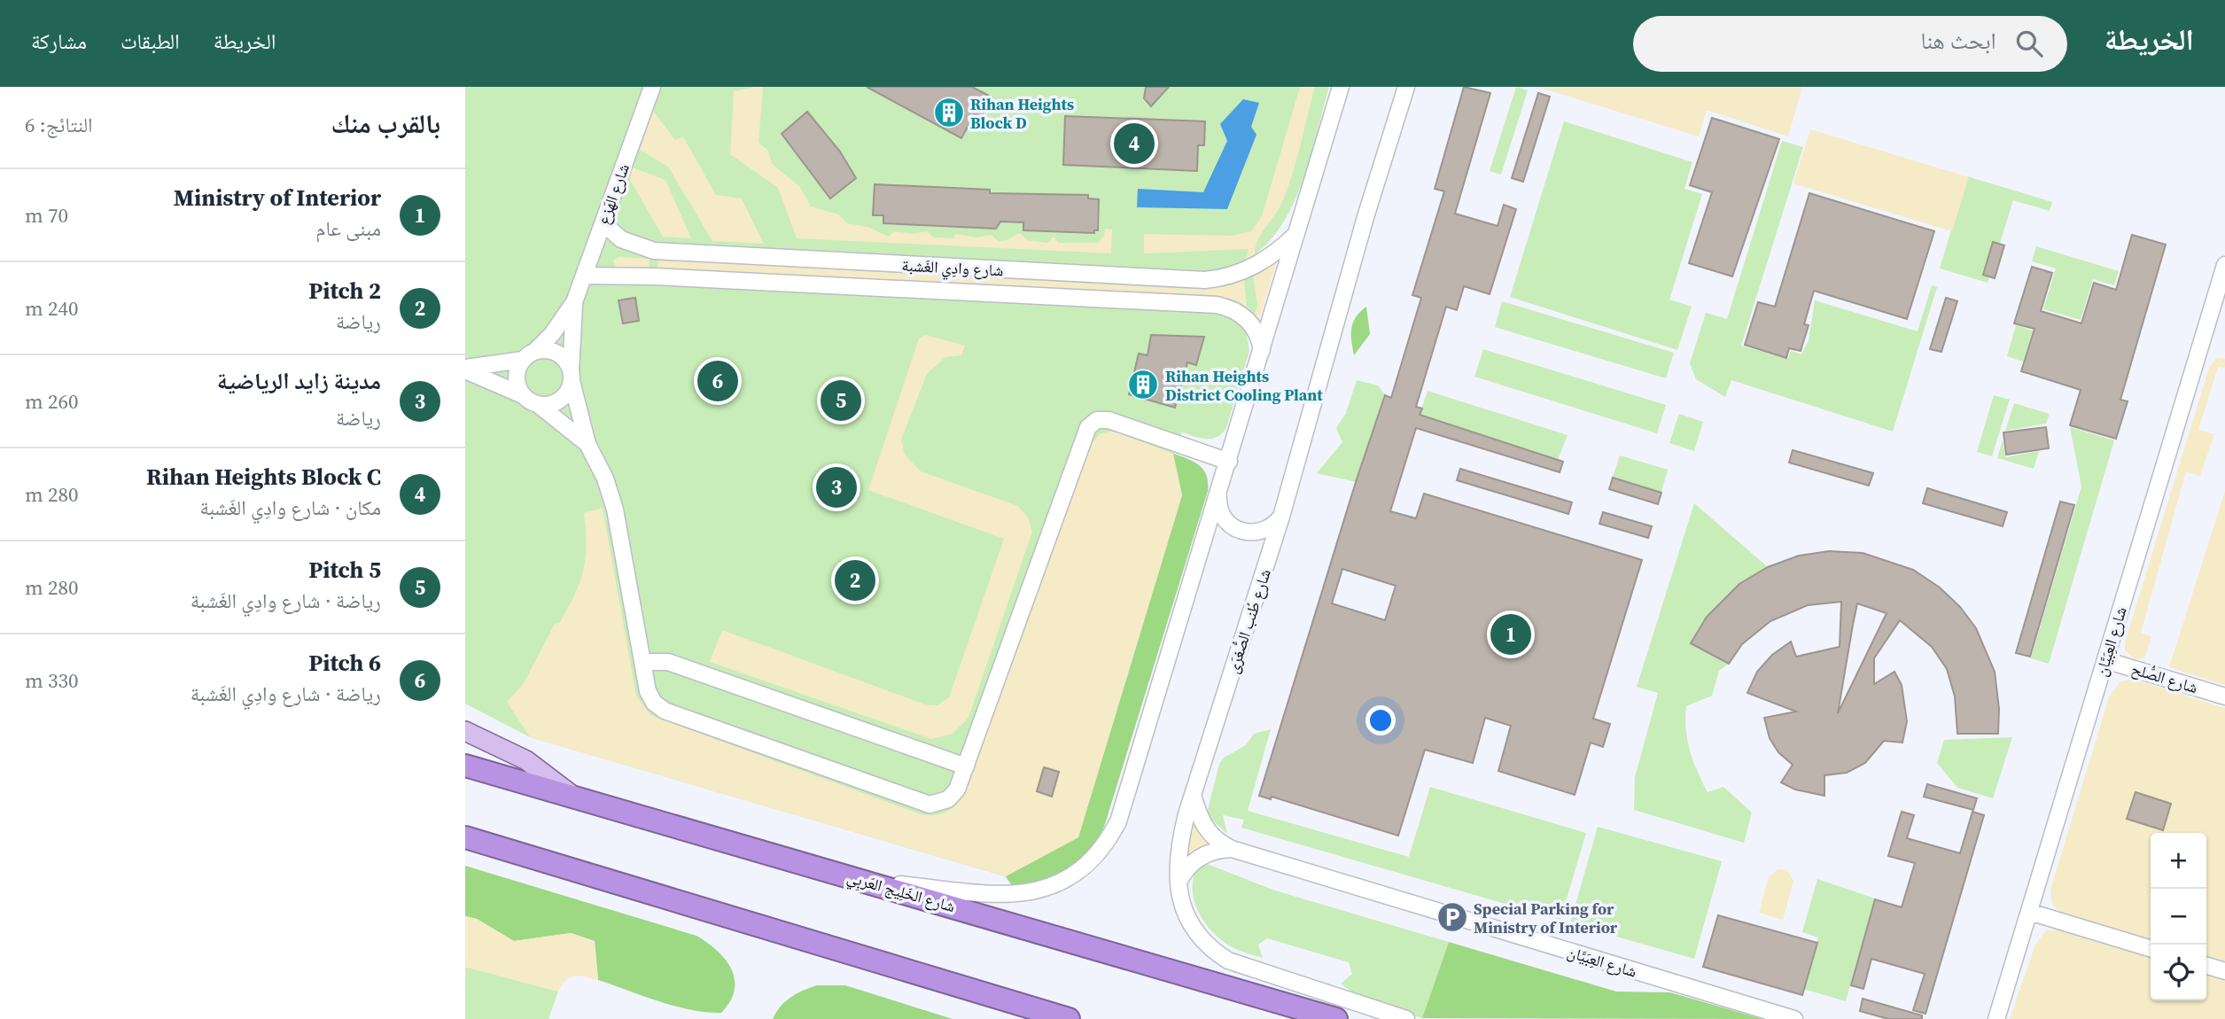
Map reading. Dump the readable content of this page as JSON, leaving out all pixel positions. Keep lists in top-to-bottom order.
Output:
{
  "streets": {
    "highway": ["شارع الخَلِيج العَربِي"],
    "street": [
      "شارع الهَزع",
      "شارع وادِي الغَشبة",
      "شارع طُنب الصُّغرَى",
      "شارع العِبَيَّان",
      "شارع الصُّلح"
    ]
  },
  "crossings": [
    ["شارع الهَزع", "شارع وادِي الغَشبة"],
    ["شارع طُنب الصُّغرَى", "شارع العِبَيَّان"],
    ["شارع العِبَيَّان", "شارع الصُّلح"]
  ],
  "places": {
    "building": ["Rihan Heights Block D", "Rihan Heights District Cooling Plant"],
    "parking": ["Special Parking for Ministry of Interior"]
  },
  "page": {
    "header": "الخريطة",
    "search": "ابحث هنا",
    "nav": ["الخريطة", "الطبقات", "مشاركة"],
    "heading": ["بالقرب منك", "النتائج: 6"],
    "pins": [
      "4",
      "6",
      "5",
      "3",
      "2",
      "1"
    ],
    "list": [
      {
        "mark": "1",
        "name": "Ministry of Interior",
        "note": "مبنى عام",
        "value": "70 m"
      },
      {
        "mark": "2",
        "name": "Pitch 2",
        "note": "رياضة",
        "value": "240 m"
      },
      {
        "mark": "3",
        "name": "مدينة زايد الرياضية",
        "note": "رياضة",
        "value": "260 m"
      },
      {
        "mark": "4",
        "name": "Rihan Heights Block C",
        "note": "مكان · شارع وادِي الغَشبة",
        "value": "280 m"
      },
      {
        "mark": "5",
        "name": "Pitch 5",
        "note": "رياضة · شارع وادِي الغَشبة",
        "value": "280 m"
      },
      {
        "mark": "6",
        "name": "Pitch 6",
        "note": "رياضة · شارع وادِي الغَشبة",
        "value": "330 m"
      }
    ],
    "map_buttons": ["+", "−"]
  }
}
